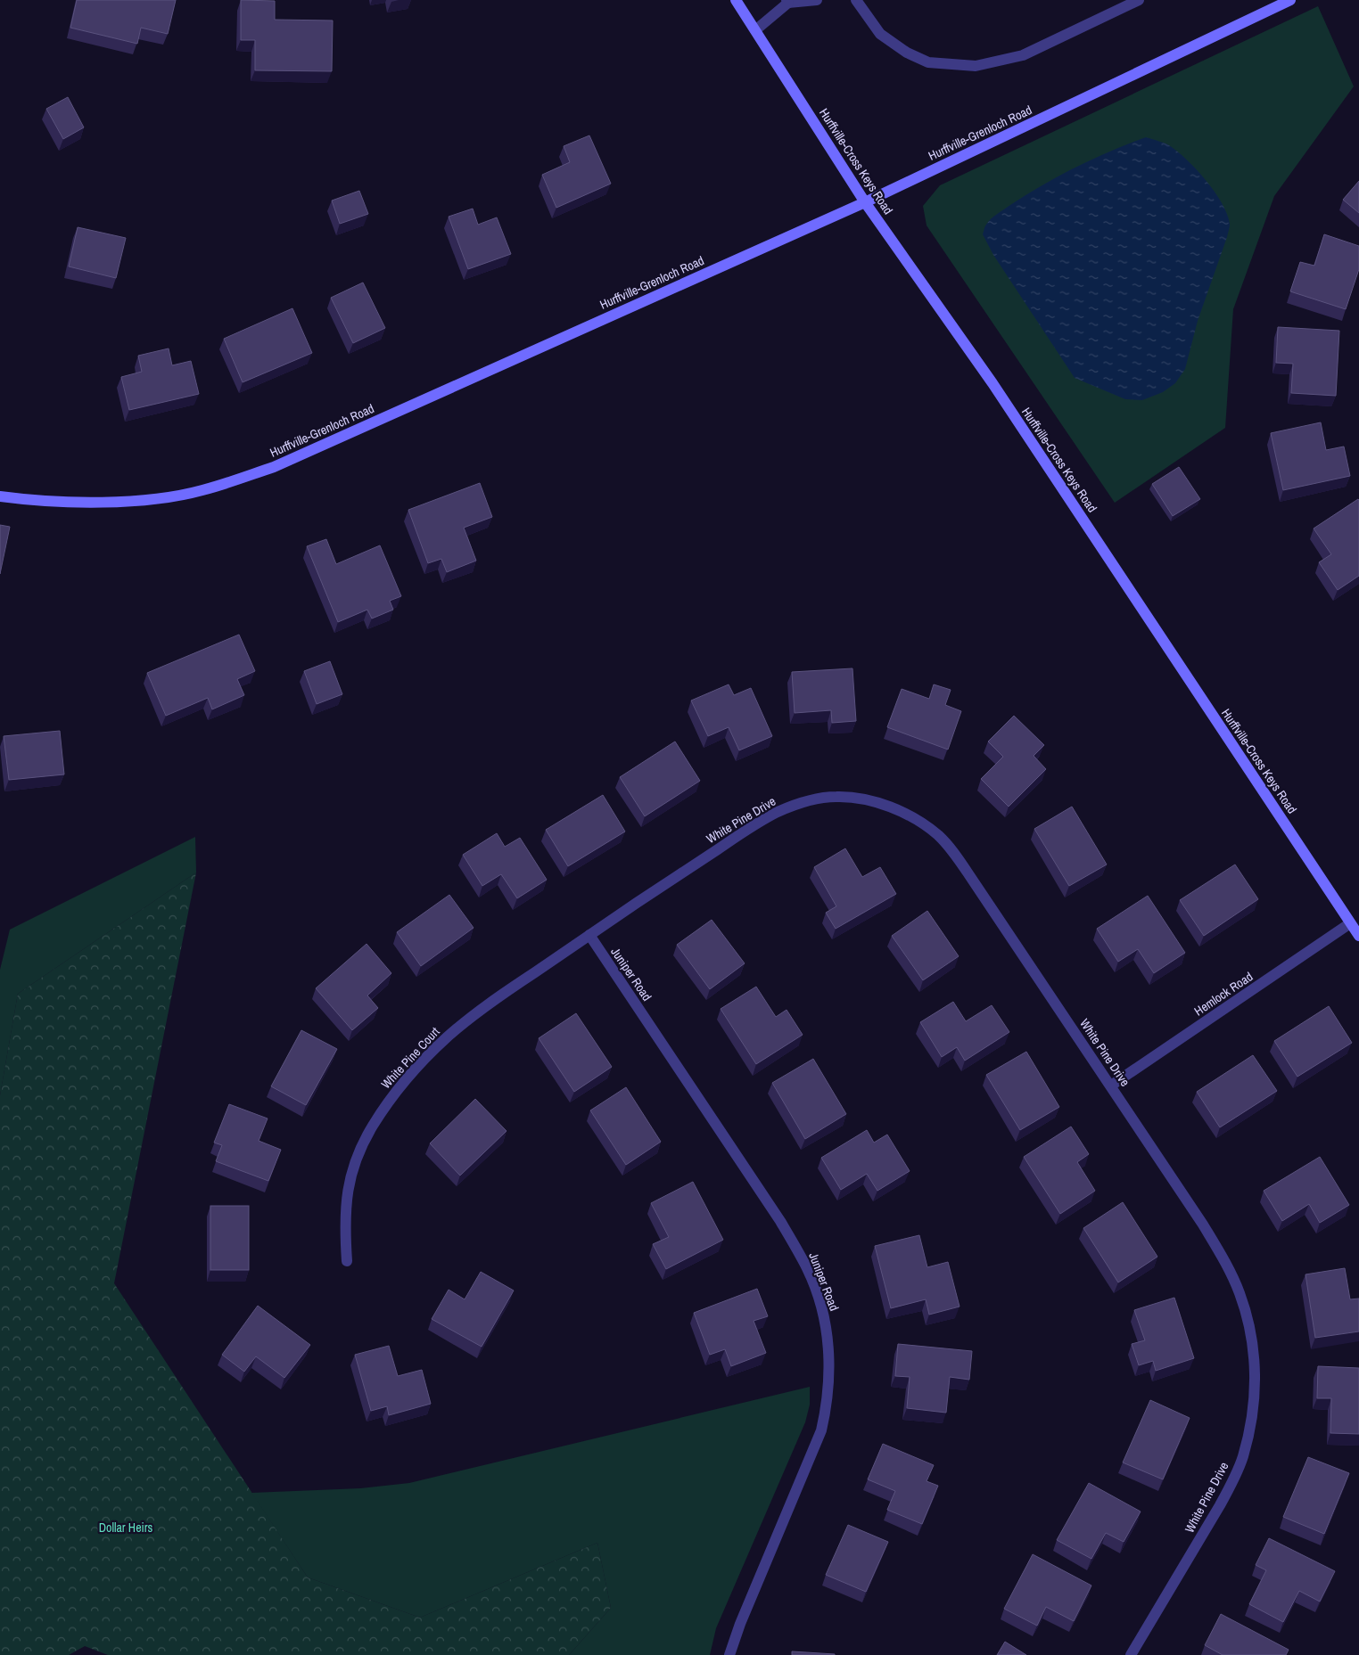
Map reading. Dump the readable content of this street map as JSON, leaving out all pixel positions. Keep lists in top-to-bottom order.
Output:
{
  "streets": {
    "main road": ["Hurffville-Grenloch Road", "Hurffville-Cross Keys Road"],
    "street": [
      "White Pine Drive",
      "Juniper Road",
      "Hemlock Road",
      "White Pine Court"
    ]
  },
  "crossings": [
    ["Hurffville-Grenloch Road", "Hurffville-Cross Keys Road"],
    ["Hurffville-Cross Keys Road", "Hemlock Road"],
    ["White Pine Drive", "Juniper Road"],
    ["White Pine Drive", "Hemlock Road"],
    ["White Pine Drive", "White Pine Court"],
    ["Juniper Road", "White Pine Court"]
  ],
  "parks": ["Dollar Heirs"]
}
